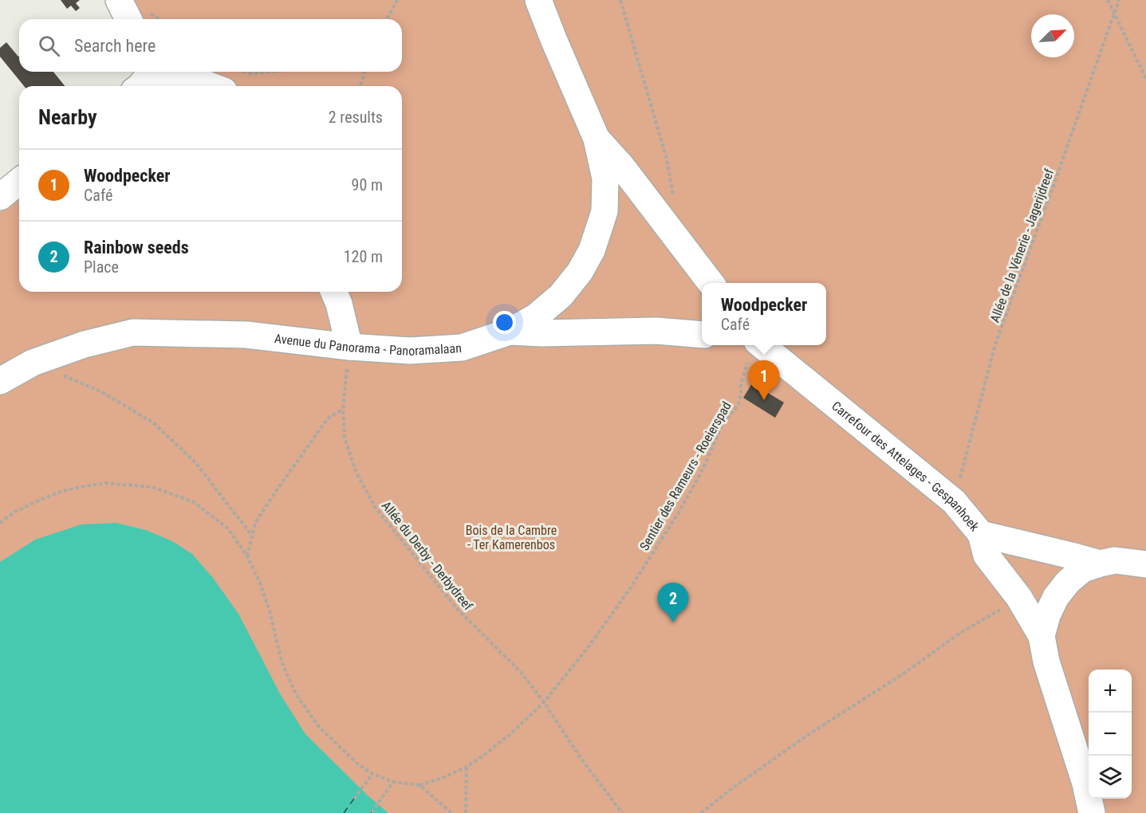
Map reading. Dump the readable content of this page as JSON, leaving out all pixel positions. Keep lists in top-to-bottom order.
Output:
{
  "streets": {
    "street": ["Avenue du Panorama - Panoramalaan", "Carrefour des Attelages - Gespanhoek"],
    "path": ["Allée de la Vénerie - Jagerijdreef", "Sentier des Rameurs - Roeierspad", "Allée du Derby - Derbydreef"]
  },
  "crossings": [
    ["Allée de la Vénerie - Jagerijdreef", "Carrefour des Attelages - Gespanhoek"],
    ["Avenue du Panorama - Panoramalaan", "Allée du Derby - Derbydreef"],
    ["Carrefour des Attelages - Gespanhoek", "Sentier des Rameurs - Roeierspad"],
    ["Sentier des Rameurs - Roeierspad", "Allée du Derby - Derbydreef"]
  ],
  "parks": ["Bois de la Cambre - Ter Kamerenbos"],
  "north": "top right",
  "page": {
    "search": "Search here",
    "heading": ["Nearby", "2 results"],
    "list": [
      {
        "mark": "1",
        "name": "Woodpecker",
        "note": "Café",
        "value": "90 m"
      },
      {
        "mark": "2",
        "name": "Rainbow seeds",
        "note": "Place",
        "value": "120 m"
      }
    ],
    "popup": ["Woodpecker", "Café"],
    "pins": ["1", "2"],
    "map_buttons": ["+", "−"]
  }
}
